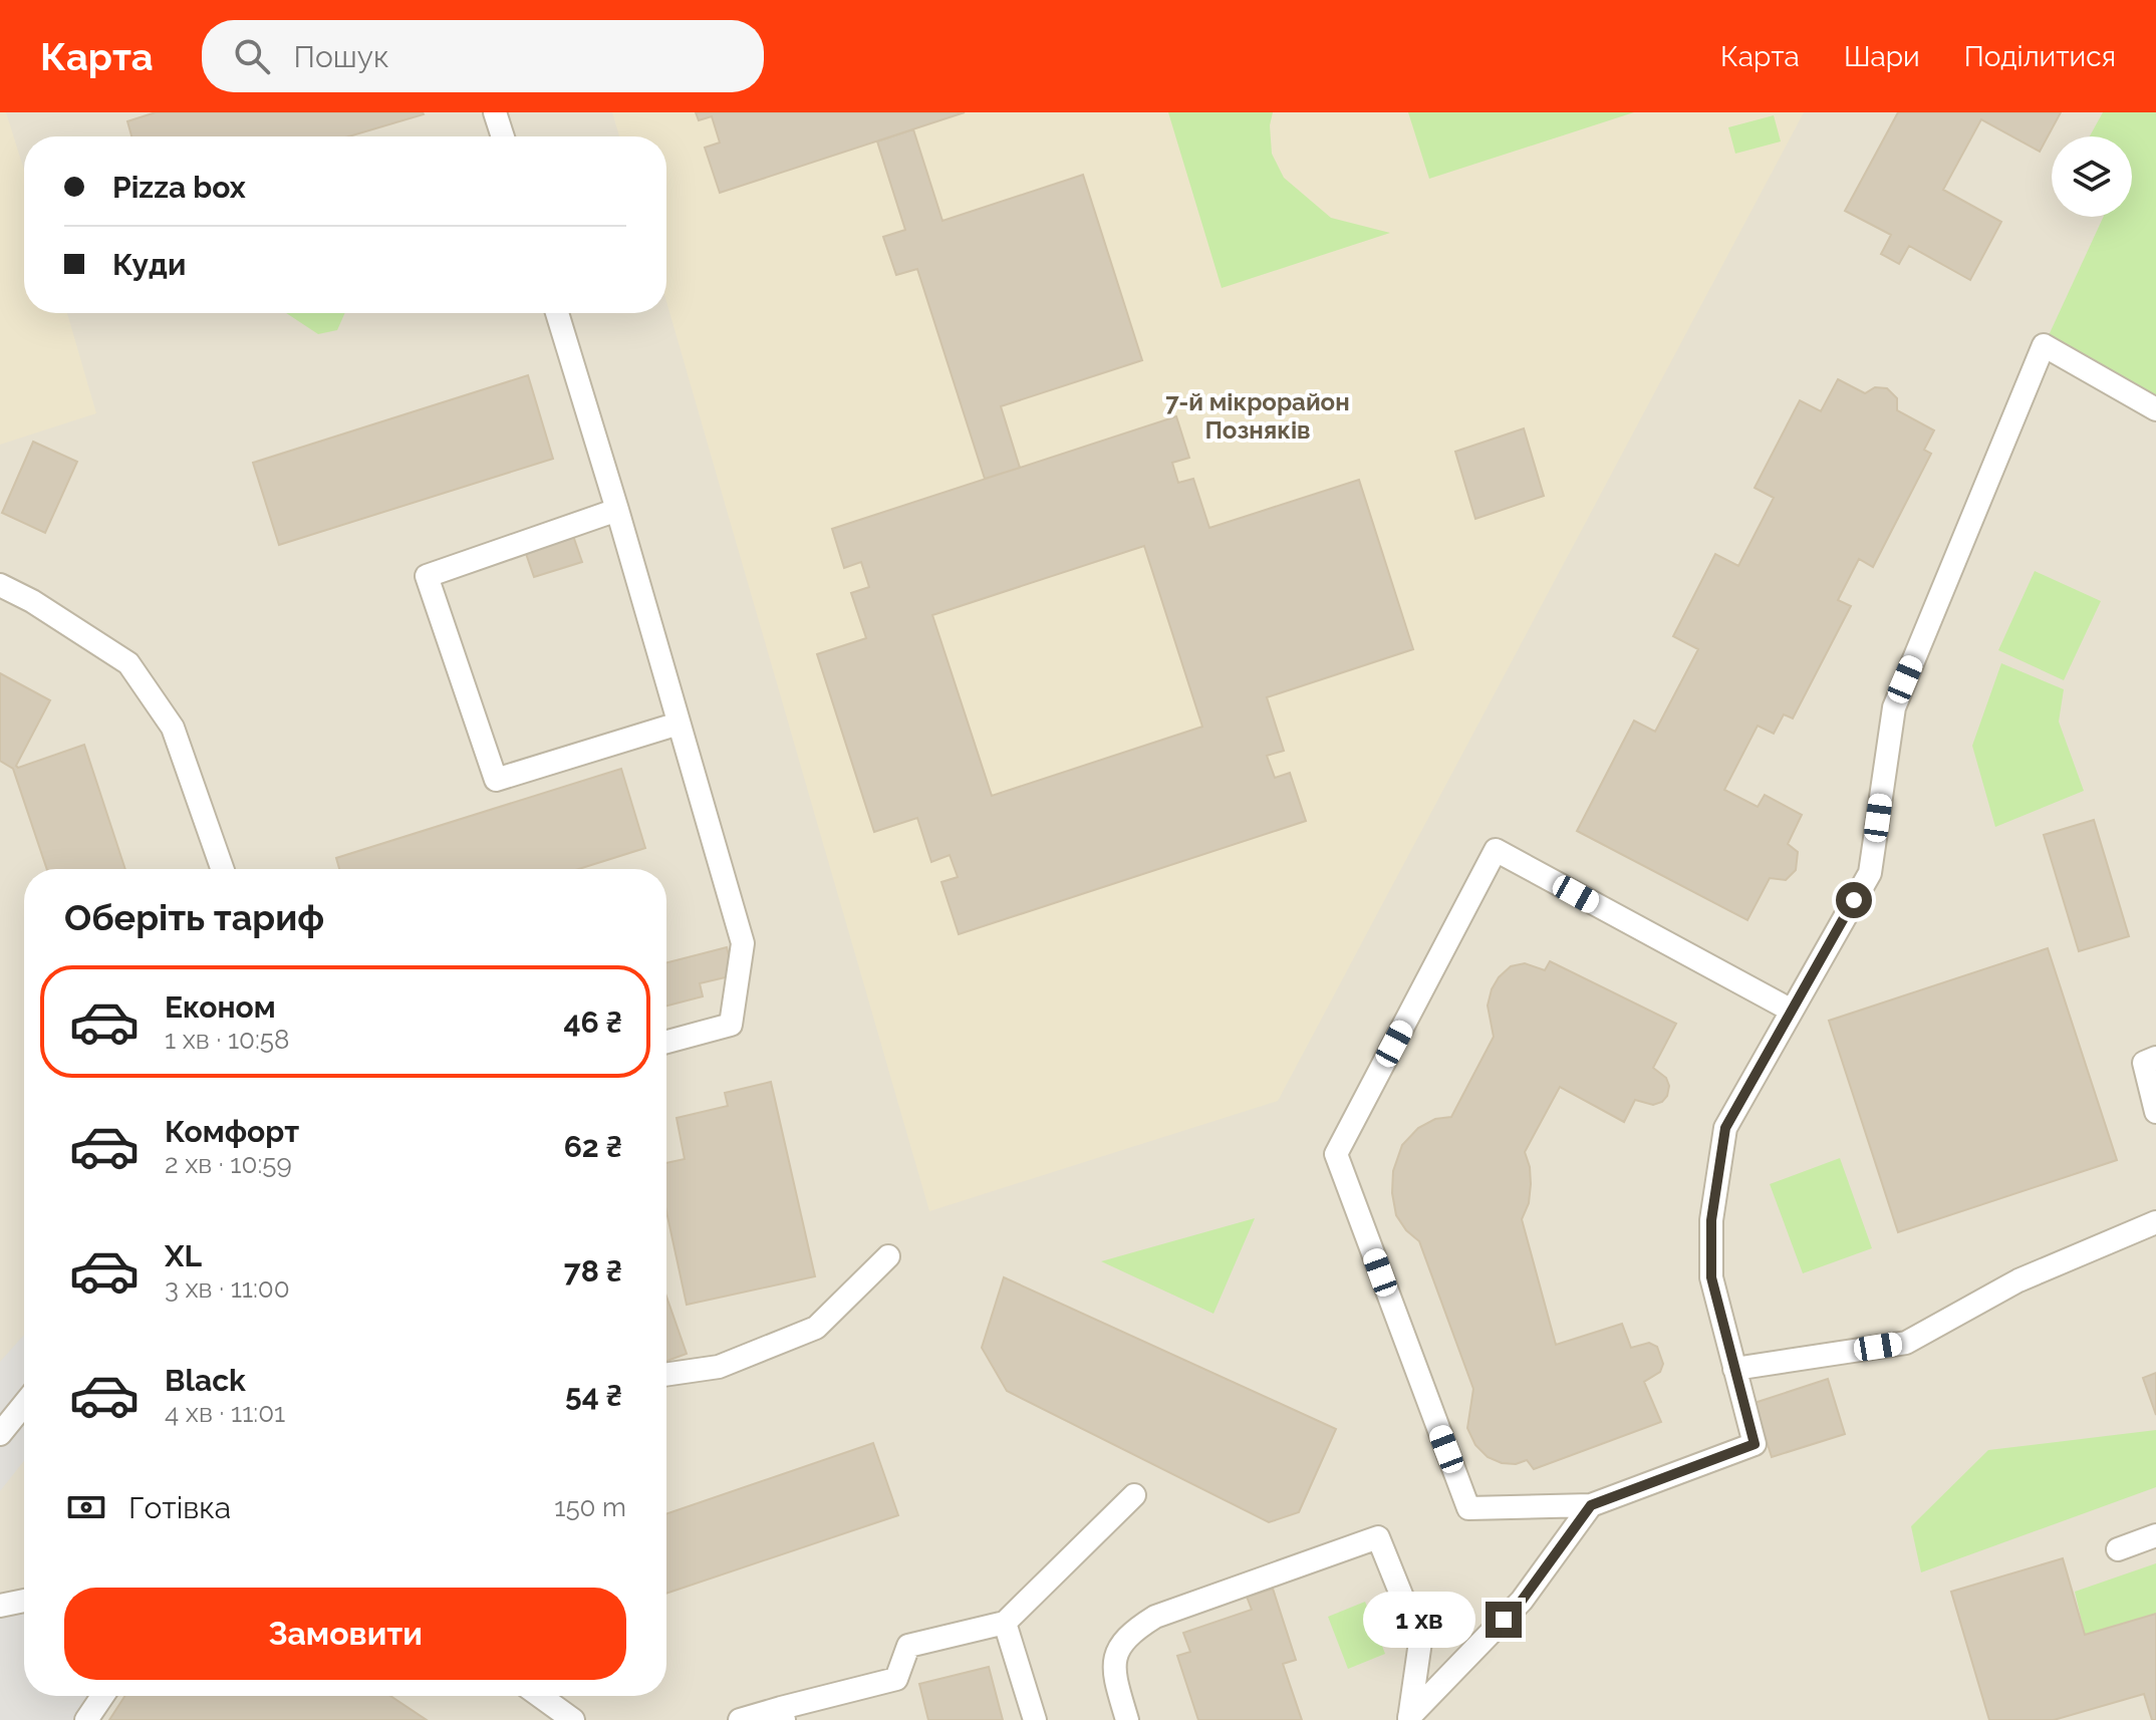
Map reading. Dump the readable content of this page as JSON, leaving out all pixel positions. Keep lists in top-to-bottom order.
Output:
{
  "districts": ["7-й мікрорайон Позняків"],
  "page": {
    "header": "Карта",
    "search": "Пошук",
    "nav": ["Карта", "Шари", "Поділитися"],
    "banner": ["Pizza box", "Куди"],
    "heading": "Оберіть тариф",
    "list": [
      {
        "name": "Економ",
        "note": "1 хв · 10:58",
        "value": "46 ₴"
      },
      {
        "name": "Комфорт",
        "note": "2 хв · 10:59",
        "value": "62 ₴"
      },
      {
        "name": "XL",
        "note": "3 хв · 11:00",
        "value": "78 ₴"
      },
      {
        "name": "Black",
        "note": "4 хв · 11:01",
        "value": "54 ₴"
      }
    ],
    "pay": ["Готівка", "150 m"],
    "buttons": "Замовити",
    "bubble": "1 хв"
  }
}
